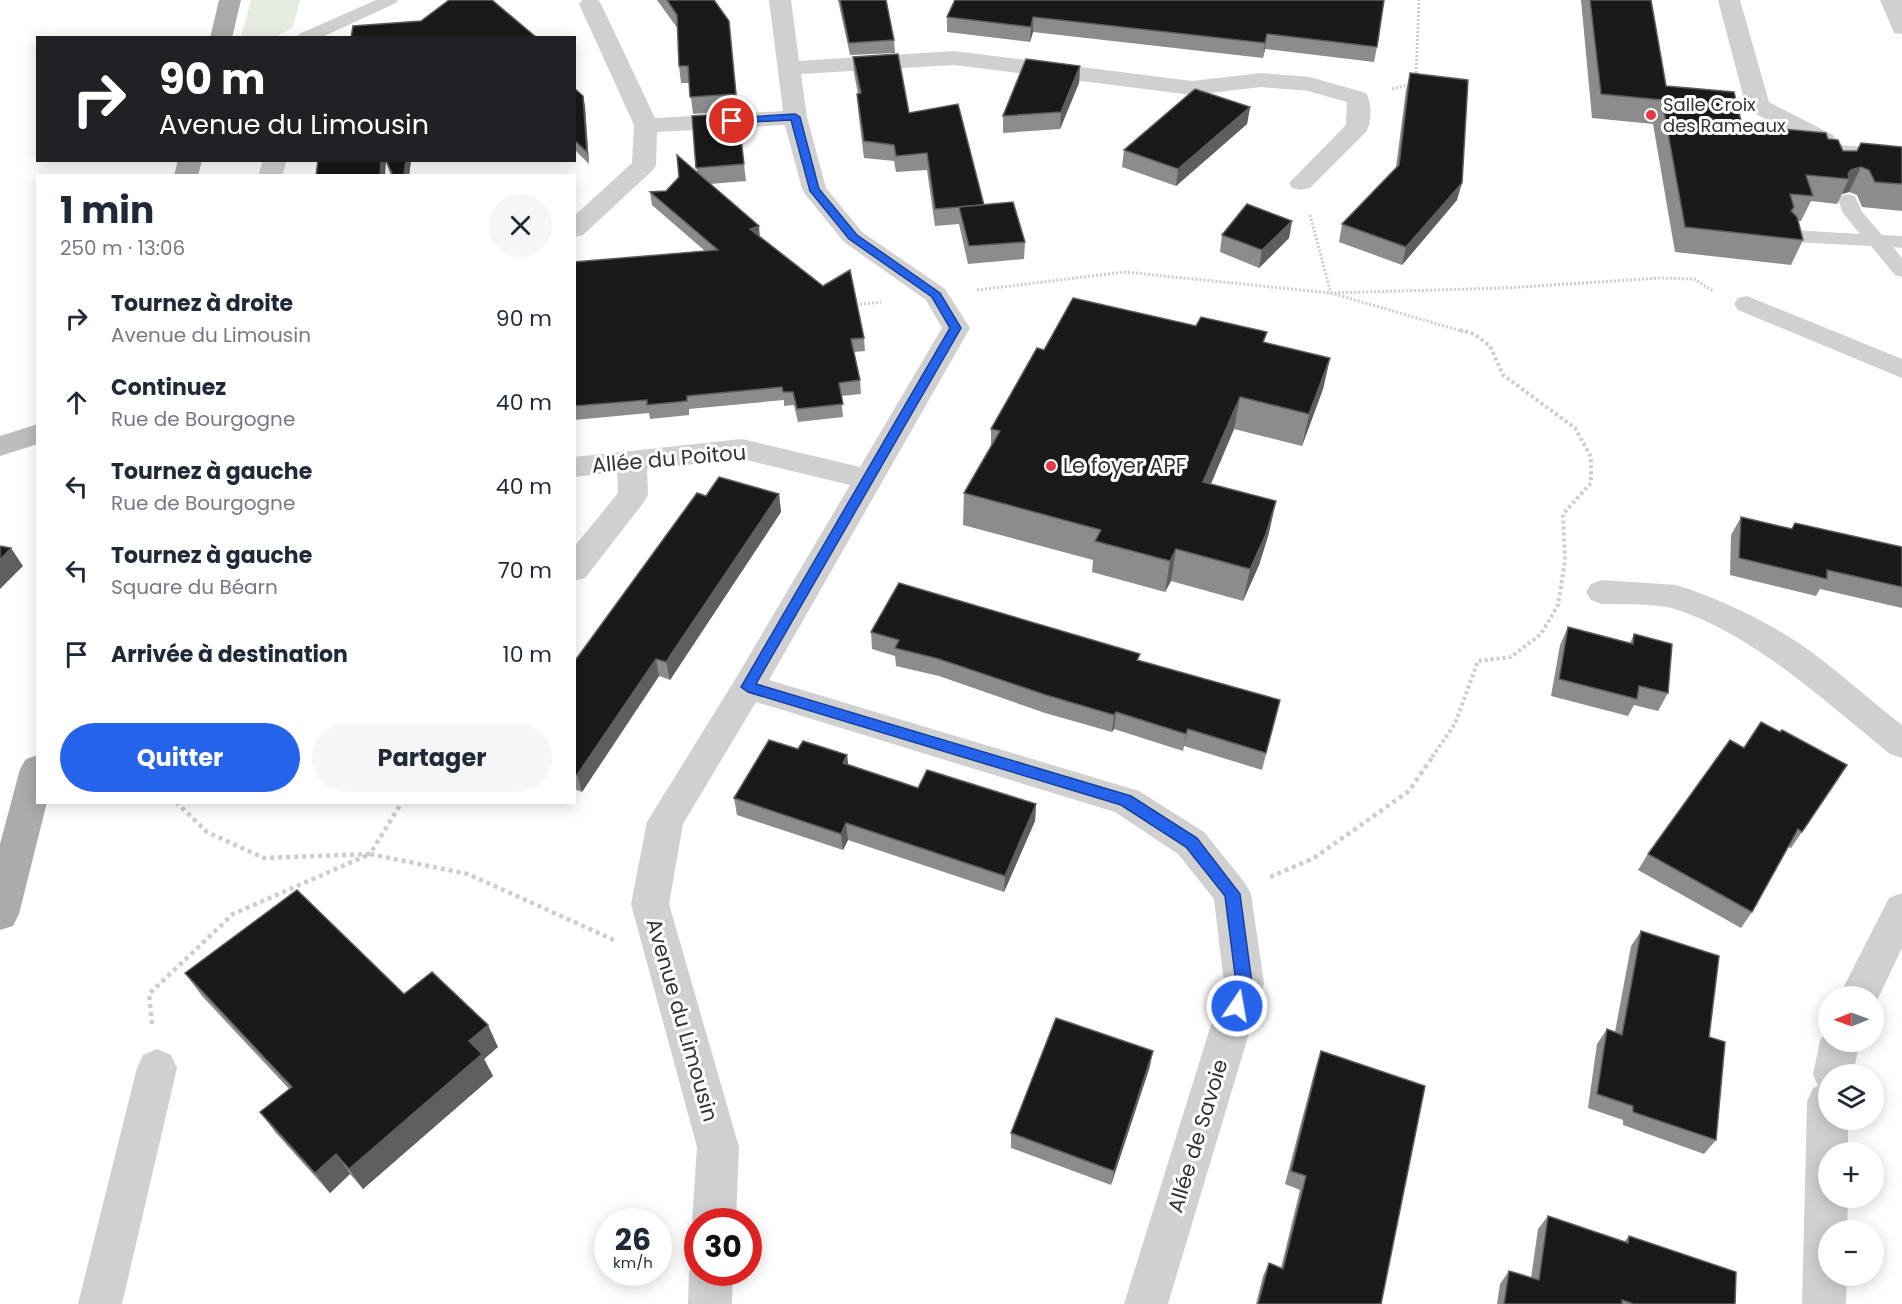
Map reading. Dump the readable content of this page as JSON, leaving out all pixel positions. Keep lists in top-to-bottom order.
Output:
{
  "streets": {
    "street": ["Allée du Poitou", "Avenue du Limousin", "Allée de Savoie"]
  },
  "crossings": [
    ["Allée du Poitou", "Avenue du Limousin"]
  ],
  "places": ["Salle Croix des Rameaux", "Le foyer APF"],
  "north": "left",
  "page": {
    "turn": ["90 m", "Avenue du Limousin"],
    "heading": ["1 min", "250 m · 13:06"],
    "list": [
      {
        "name": "Tournez à droite",
        "note": "Avenue du Limousin",
        "value": "90 m"
      },
      {
        "name": "Continuez",
        "note": "Rue de Bourgogne",
        "value": "40 m"
      },
      {
        "name": "Tournez à gauche",
        "note": "Rue de Bourgogne",
        "value": "40 m"
      },
      {
        "name": "Tournez à gauche",
        "note": "Square du Béarn",
        "value": "70 m"
      },
      {
        "name": "Arrivée à destination",
        "value": "10 m"
      }
    ],
    "buttons": ["Quitter", "Partager"],
    "map_buttons": ["+", "−"],
    "speed": "26 km/h",
    "limit": "30"
  }
}
